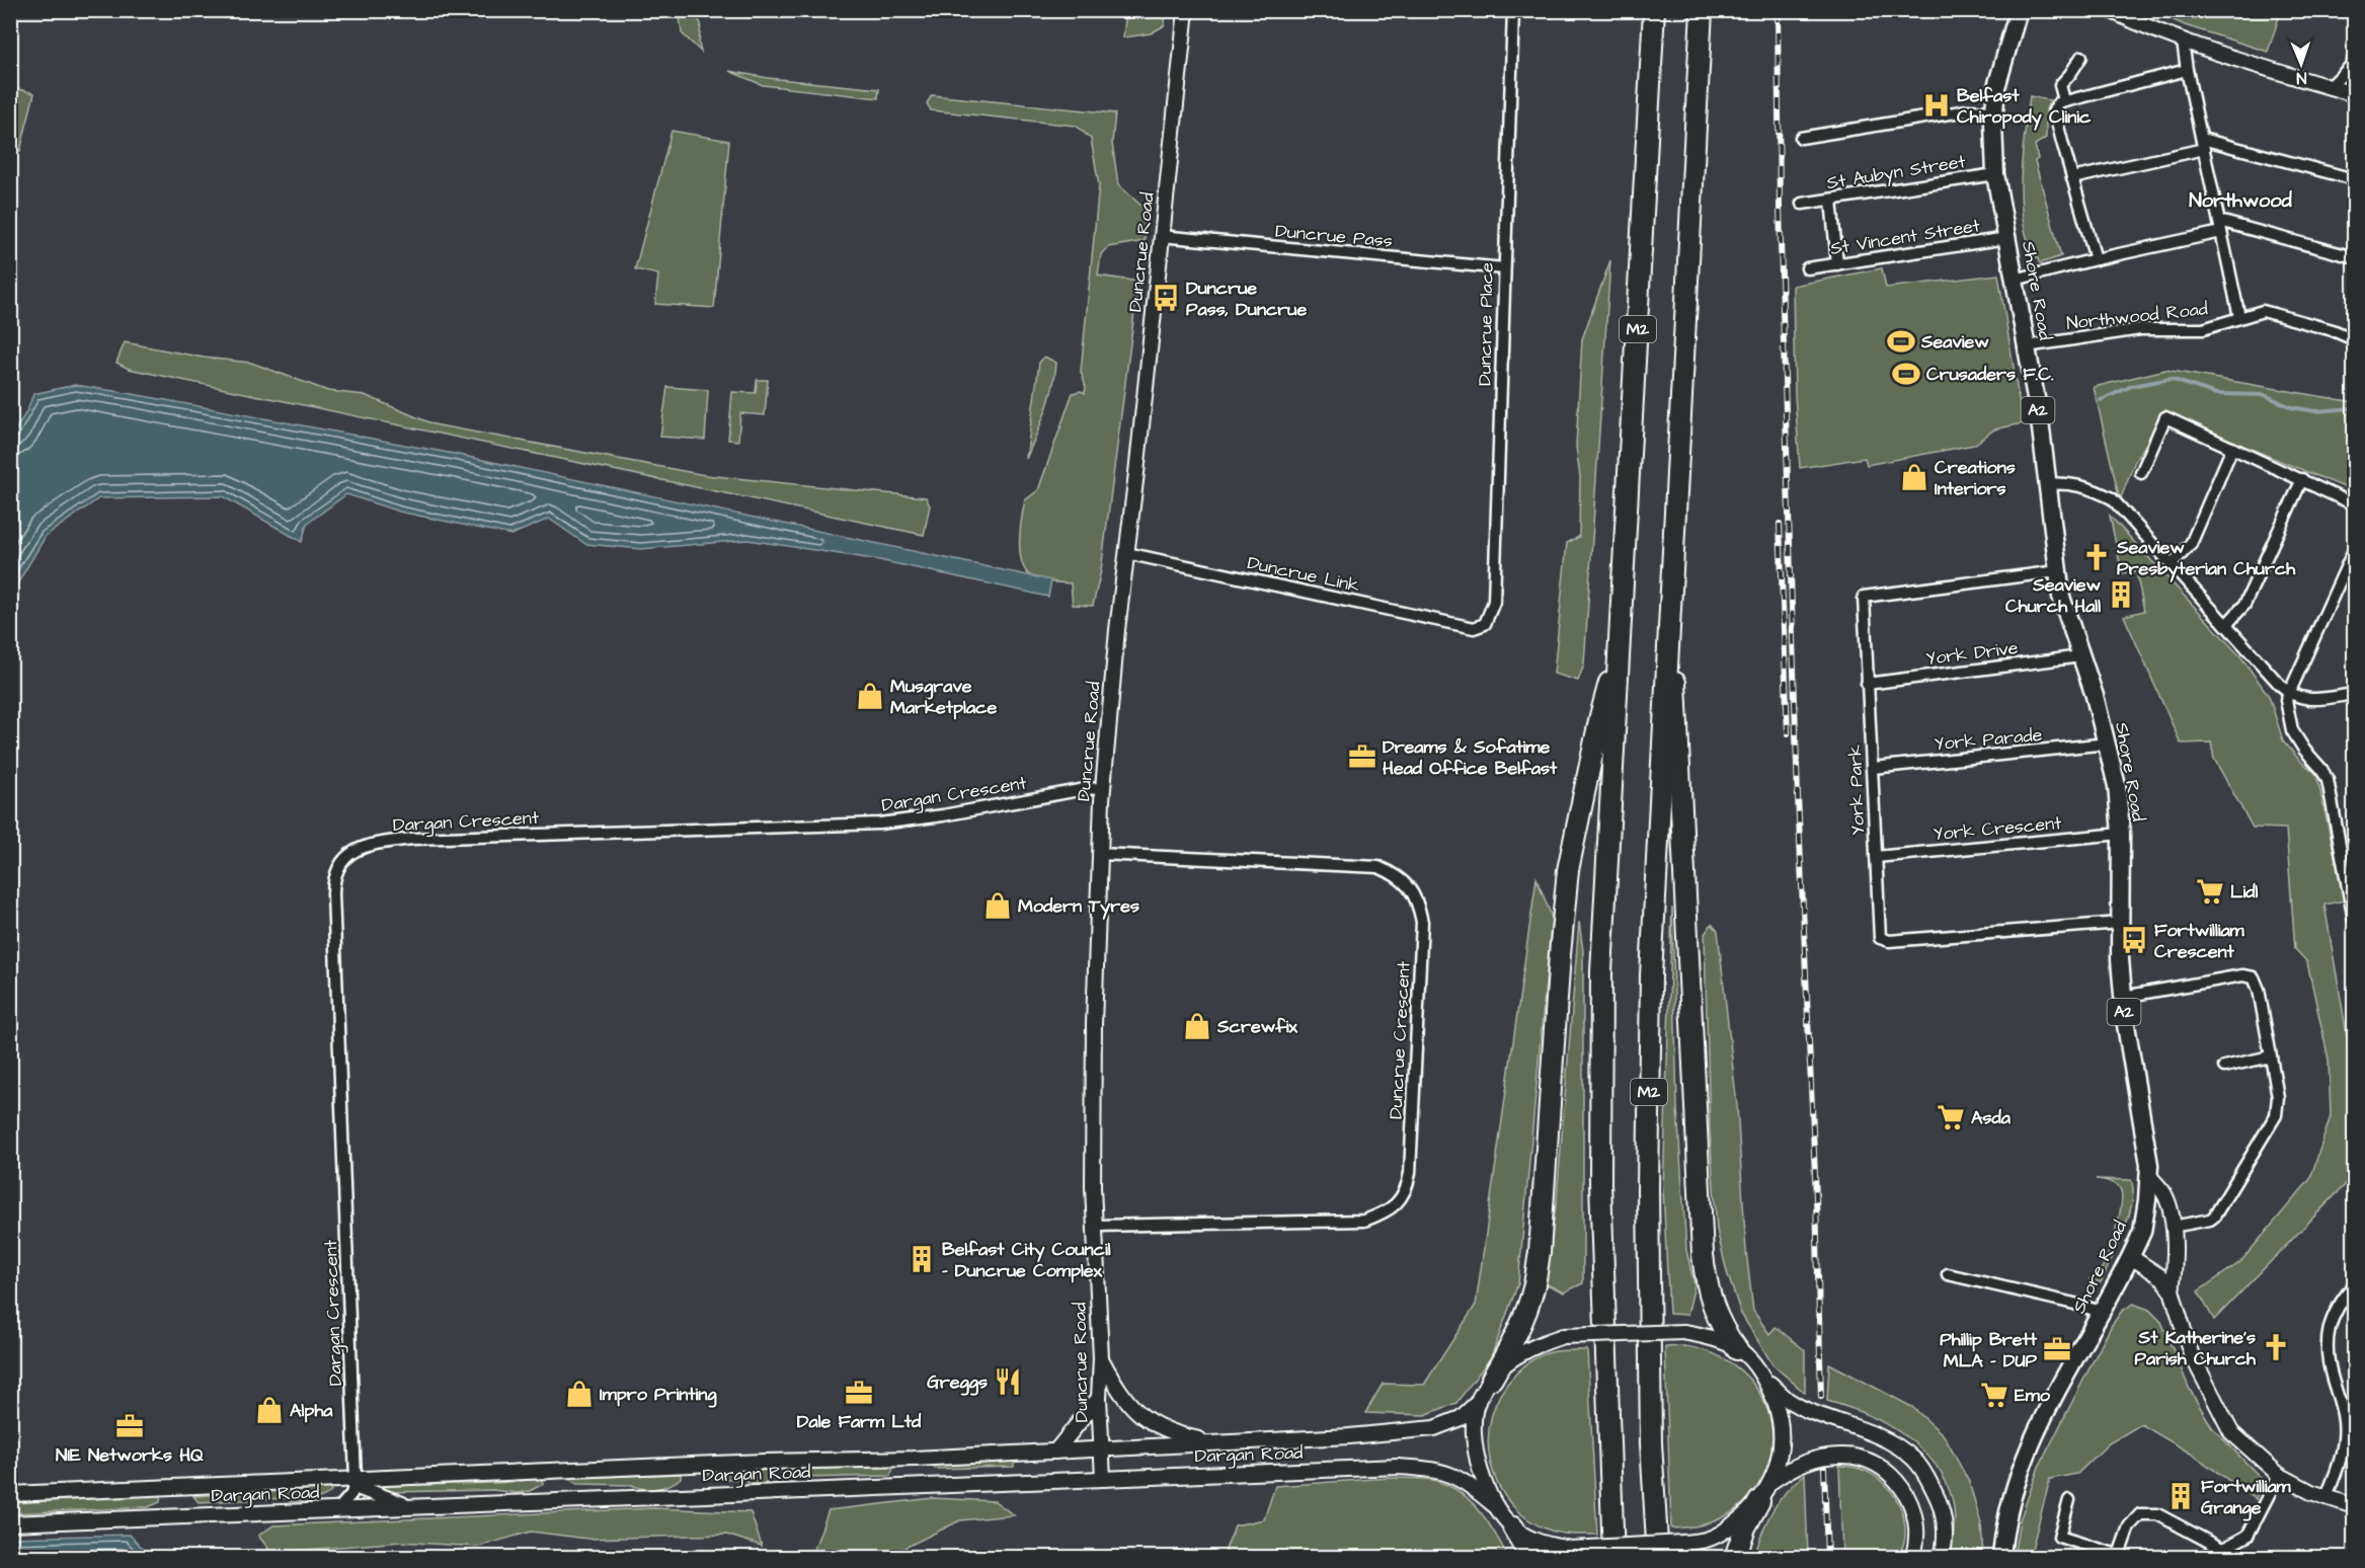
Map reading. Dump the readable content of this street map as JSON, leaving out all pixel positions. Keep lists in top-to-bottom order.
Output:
{
  "streets": {
    "highway": ["M2"],
    "main road": ["Shore Road", "A2"],
    "street": [
      "St Aubyn Street",
      "Duncrue Pass",
      "St Vincent Street",
      "Duncrue Road",
      "Northwood Road",
      "Duncrue Place",
      "Duncrue Link",
      "York Drive",
      "York Parade",
      "York Park",
      "Dargan Crescent",
      "York Crescent",
      "Duncrue Crescent",
      "Dargan Road"
    ]
  },
  "crossings": [
    ["St Aubyn Street", "Shore Road"],
    ["Duncrue Pass", "Duncrue Road"],
    ["Duncrue Pass", "Duncrue Place"],
    ["St Vincent Street", "Shore Road"],
    ["Duncrue Road", "Duncrue Link"],
    ["Duncrue Road", "Dargan Crescent"],
    ["Duncrue Road", "Duncrue Crescent"],
    ["Duncrue Road", "Dargan Road"],
    ["Shore Road", "Northwood Road"],
    ["Shore Road", "York Drive"],
    ["Shore Road", "York Parade"],
    ["Shore Road", "York Park"],
    ["Shore Road", "York Crescent"],
    ["Duncrue Place", "Duncrue Link"],
    ["York Drive", "York Park"],
    ["York Parade", "York Park"],
    ["York Park", "York Crescent"],
    ["Dargan Crescent", "Dargan Road"]
  ],
  "districts": ["Northwood"],
  "places": {
    "hospital": ["Belfast Chiropody Clinic"],
    "bus stop": ["Duncrue Pass, Duncrue", "Fortwilliam Crescent"],
    "sports": ["Seaview", "Crusaders F.C."],
    "shop": [
      "Creations Interiors",
      "Musgrave Marketplace",
      "Modern Tyres",
      "Screwfix",
      "Impro Printing",
      "Alpha"
    ],
    "church": ["Seaview Presbyterian Church", "St Katherine's Parish Church"],
    "building": ["Seaview Church Hall", "Belfast City Council - Duncrue Complex", "Fortwilliam Grange"],
    "office": [
      "Dreams & Sofatime Head Office Belfast",
      "Phillip Brett MLA - DUP",
      "Dale Farm Ltd",
      "NIE Networks HQ"
    ],
    "supermarket": ["Lidl", "Asda", "Emo"],
    "restaurant": ["Greggs"]
  },
  "north": "bottom"
}
